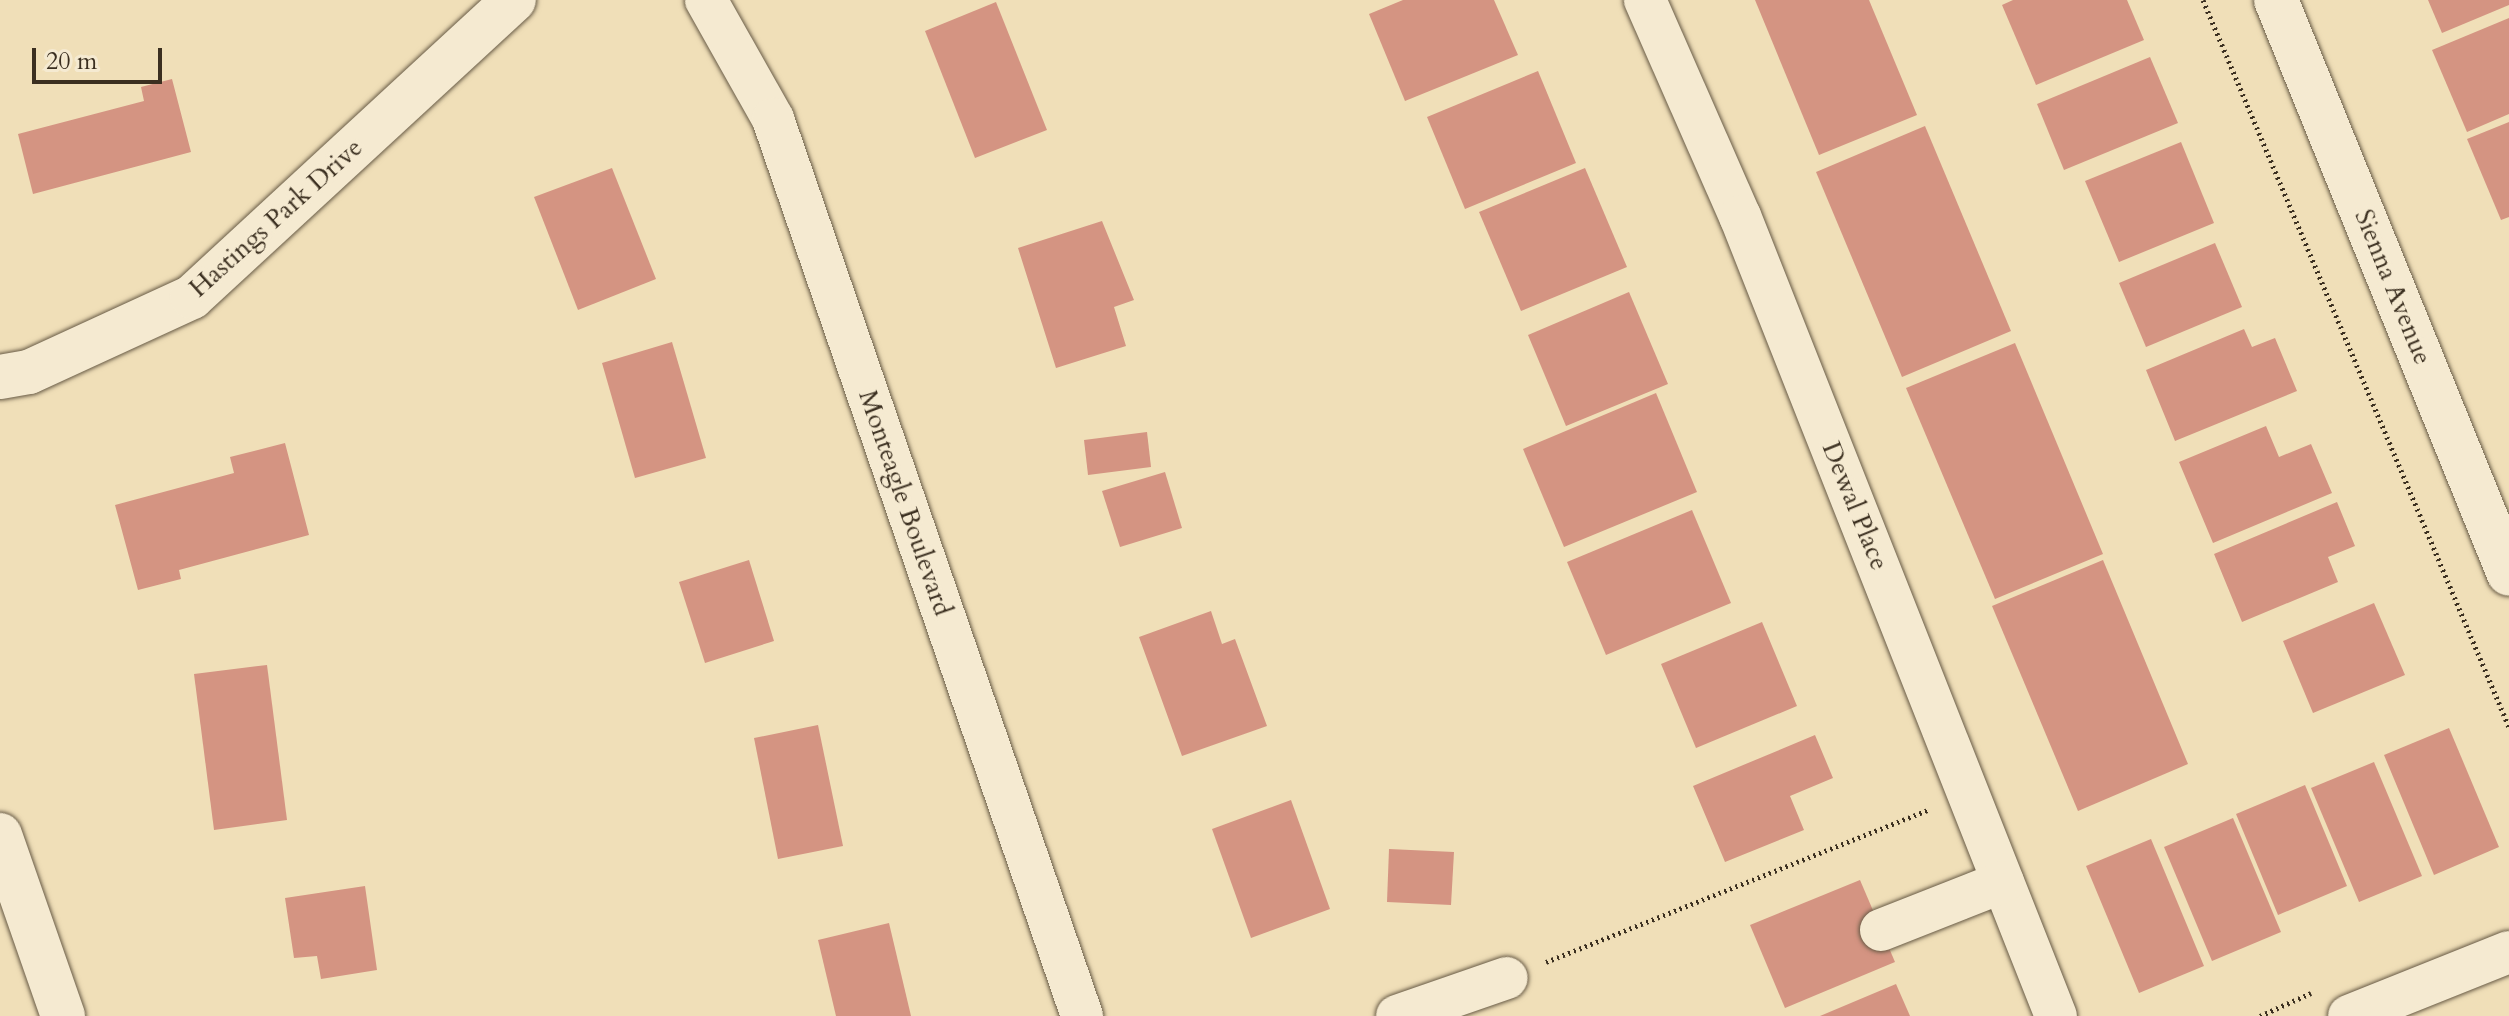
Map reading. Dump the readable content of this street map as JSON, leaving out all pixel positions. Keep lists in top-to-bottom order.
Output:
{
  "streets": {
    "street": [
      "Hastings Park Drive",
      "Sienna Avenue",
      "Monteagle Boulevard",
      "Dewal Place"
    ]
  },
  "scale_bar": "20 m"
}
